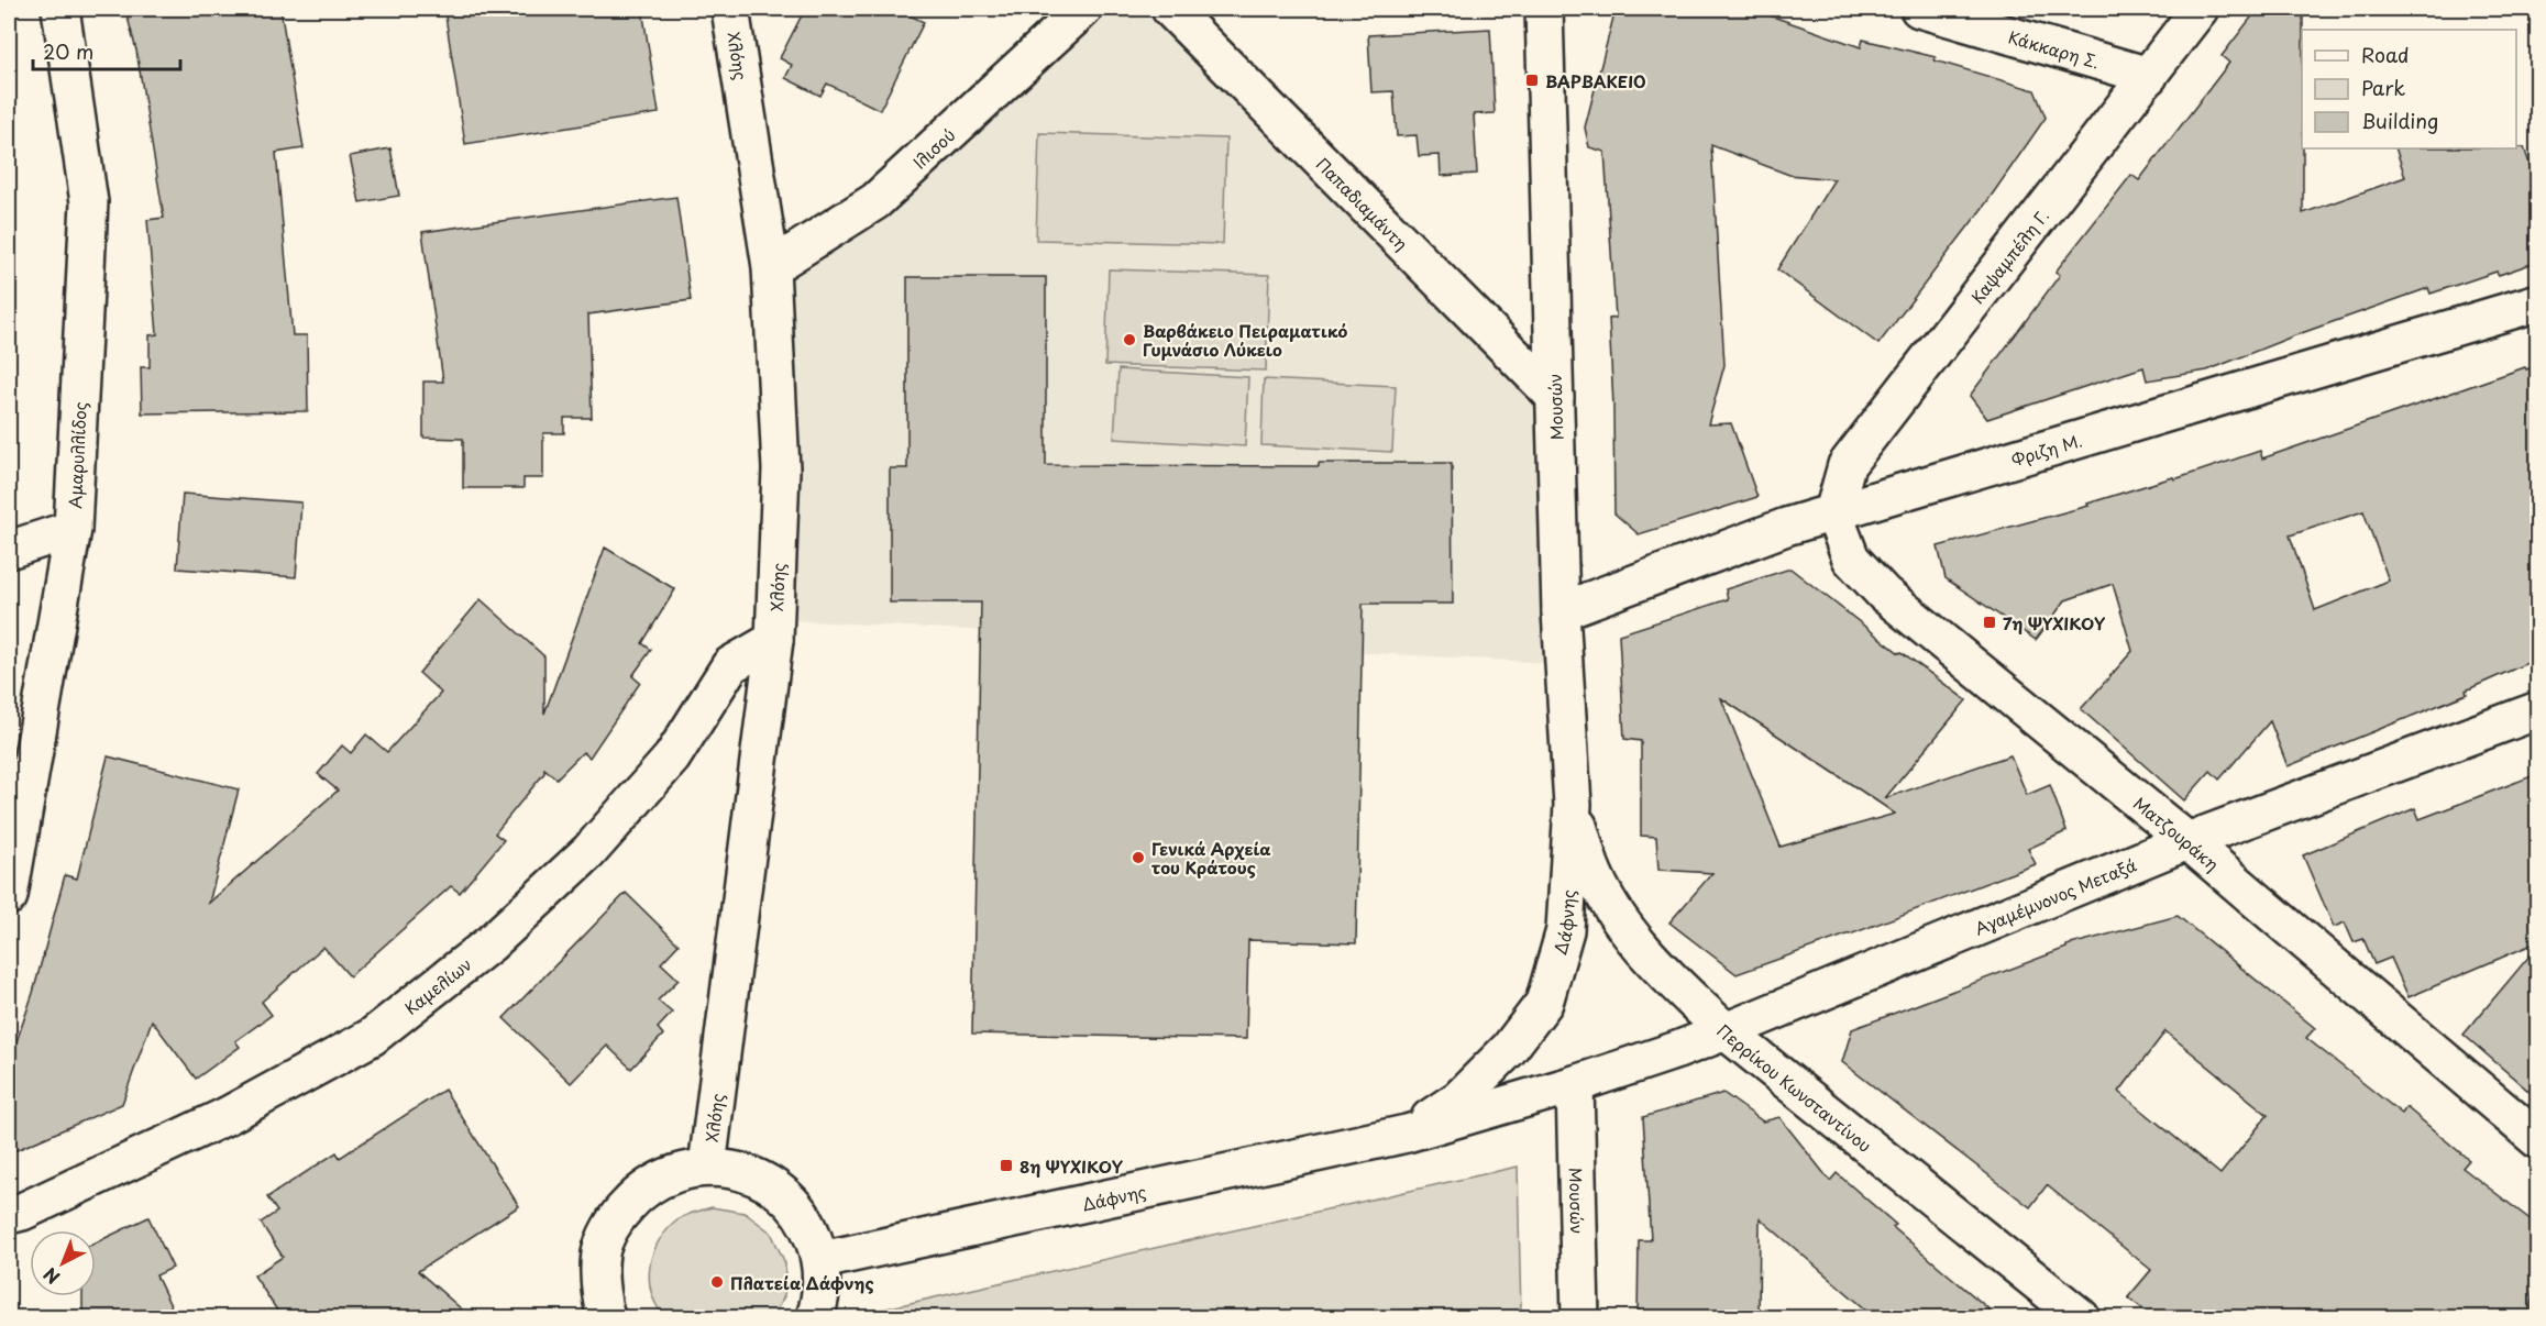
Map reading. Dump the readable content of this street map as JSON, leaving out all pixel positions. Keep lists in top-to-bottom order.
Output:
{
  "streets": {
    "street": [
      "Κάκκαρη Σ.",
      "Χλόης",
      "Ιλισού",
      "Παπαδιαμάντη",
      "Καψαμπέλη Γ.",
      "Μουσών",
      "Φριζη Μ.",
      "Αμαρυλλίδος",
      "Ματζουράκη",
      "Αγαμέμνονος Μεταξά",
      "Δάφνης",
      "Καμελίων",
      "Περρίκου Κωνσταντίνου"
    ]
  },
  "crossings": [
    ["Κάκκαρη Σ.", "Καψαμπέλη Γ."],
    ["Χλόης", "Ιλισού"],
    ["Χλόης", "Καμελίων"],
    ["Παπαδιαμάντη", "Μουσών"],
    ["Καψαμπέλη Γ.", "Φριζη Μ."],
    ["Καψαμπέλη Γ.", "Ματζουράκη"],
    ["Μουσών", "Φριζη Μ."],
    ["Μουσών", "Αγαμέμνονος Μεταξά"],
    ["Μουσών", "Δάφνης"],
    ["Μουσών", "Περρίκου Κωνσταντίνου"],
    ["Φριζη Μ.", "Ματζουράκη"],
    ["Ματζουράκη", "Αγαμέμνονος Μεταξά"],
    ["Αγαμέμνονος Μεταξά", "Δάφνης"],
    ["Αγαμέμνονος Μεταξά", "Περρίκου Κωνσταντίνου"],
    ["Δάφνης", "Περρίκου Κωνσταντίνου"]
  ],
  "places": {
    "transit": ["ΒΑΡΒΑΚΕΙΟ", "7η ΨΥΧΙΚΟΥ", "8η ΨΥΧΙΚΟΥ"],
    "other": ["Βαρβάκειο Πειραματικό Γυμνάσιο Λύκειο", "Γενικά Αρχεία του Κράτους", "Πλατεία Δάφνης"]
  },
  "legend": ["Road", "Park", "Building"],
  "scale_bar": "20 m",
  "north": "bottom left"
}
